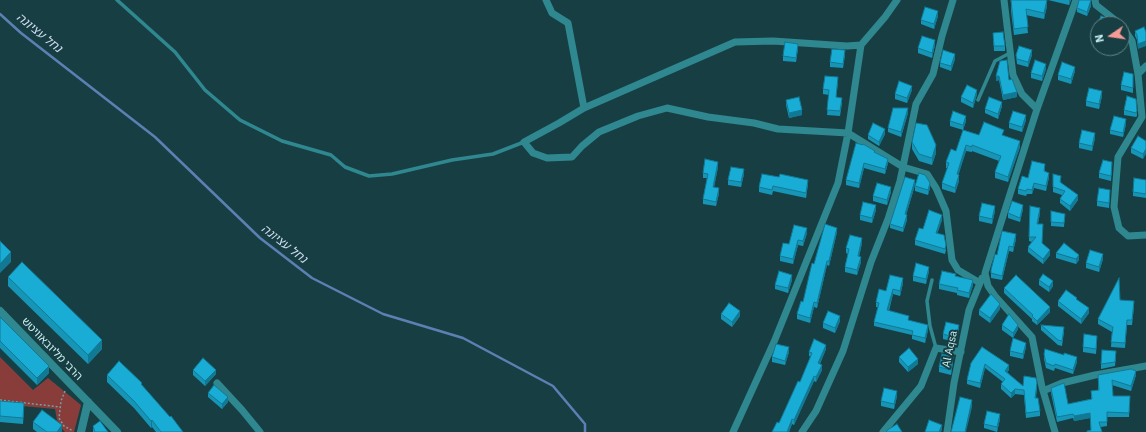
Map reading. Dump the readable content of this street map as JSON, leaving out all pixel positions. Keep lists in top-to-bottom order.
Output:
{
  "streets": {
    "street": ["הרבי מליובאוויטש", "Al Aqsa"]
  },
  "water": ["נחל עציונה"],
  "north": "left"
}
